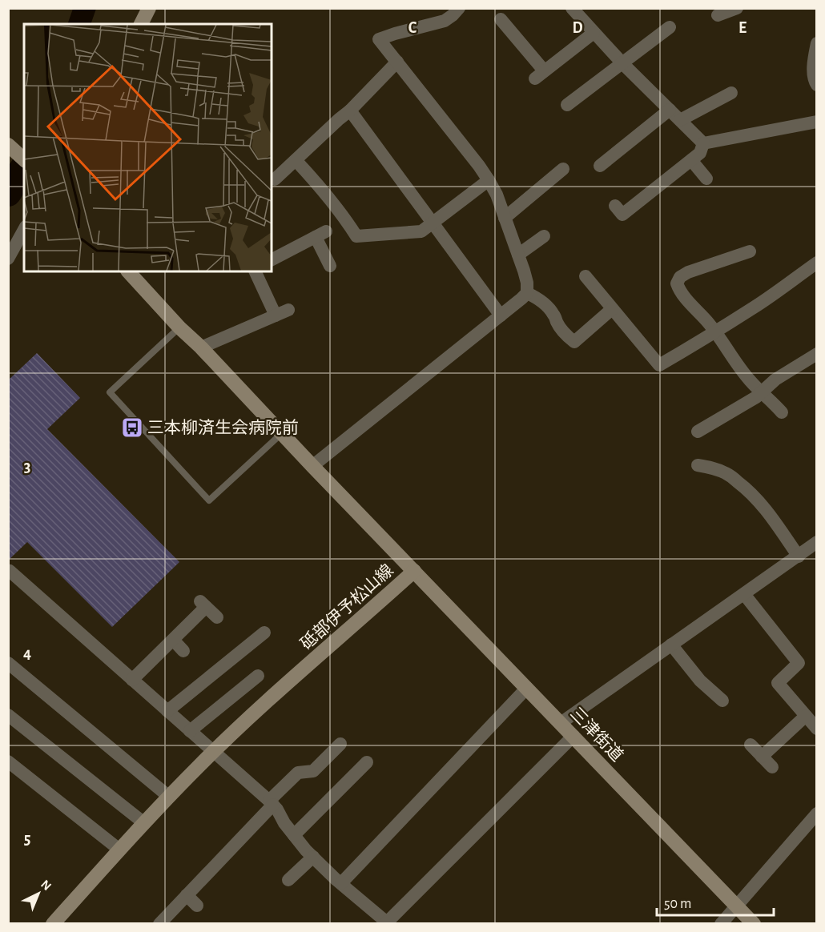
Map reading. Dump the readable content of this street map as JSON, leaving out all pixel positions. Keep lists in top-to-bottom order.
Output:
{
  "streets": {
    "main road": ["砥部伊予松山線", "三津街道"]
  },
  "crossings": [
    ["砥部伊予松山線", "三津街道"]
  ],
  "places": {
    "bus stop": ["三本柳済生会病院前"]
  },
  "scale_bar": "50 m",
  "north": "top right",
  "grid": {
    "columns": ["C", "D", "E"],
    "rows": ["3", "4", "5"]
  }
}
